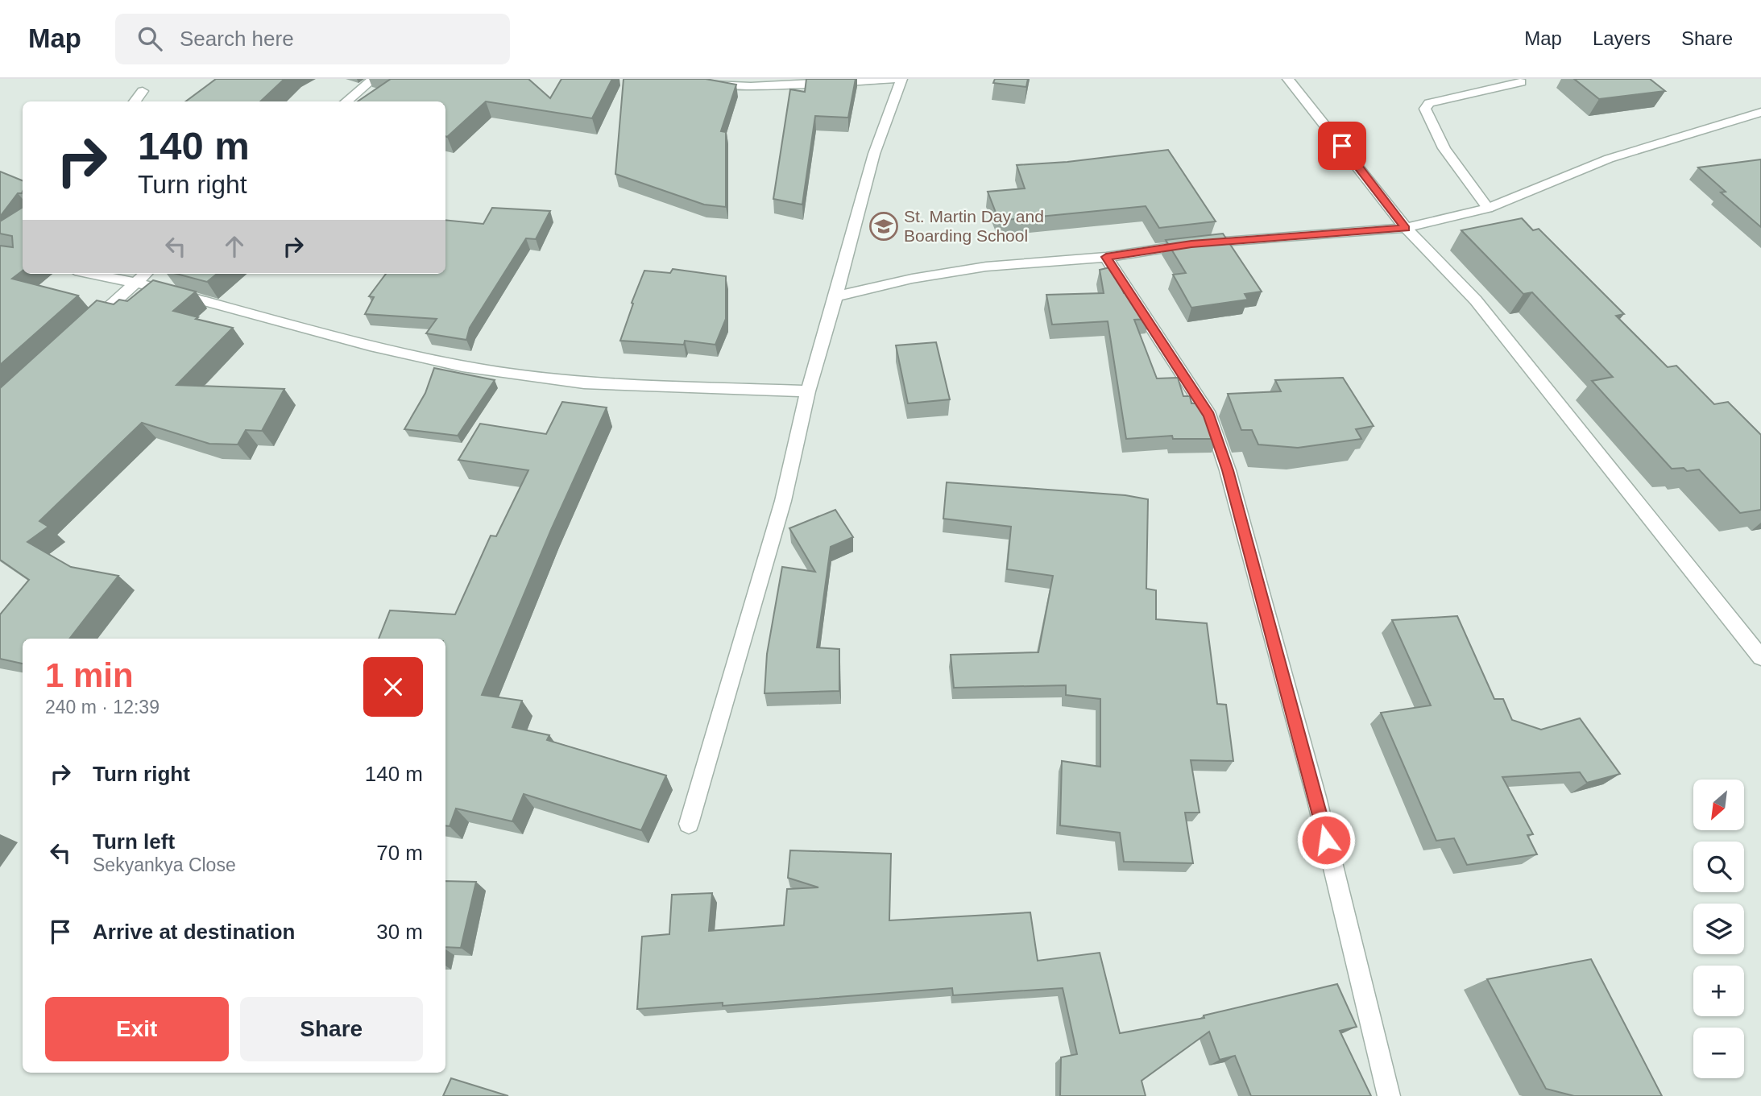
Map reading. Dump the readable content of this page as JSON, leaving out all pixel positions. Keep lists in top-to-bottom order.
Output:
{
  "places": {
    "school or university": ["St. Martin Day and Boarding School"]
  },
  "north": "bottom left",
  "page": {
    "header": "Map",
    "search": "Search here",
    "nav": ["Map", "Layers", "Share"],
    "turn": ["140 m", "Turn right"],
    "heading": ["1 min", "240 m · 12:39"],
    "list": [
      {
        "name": "Turn right",
        "value": "140 m"
      },
      {
        "name": "Turn left",
        "note": "Sekyankya Close",
        "value": "70 m"
      },
      {
        "name": "Arrive at destination",
        "value": "30 m"
      }
    ],
    "map_buttons": ["+", "−"],
    "buttons": ["Exit", "Share"]
  }
}
